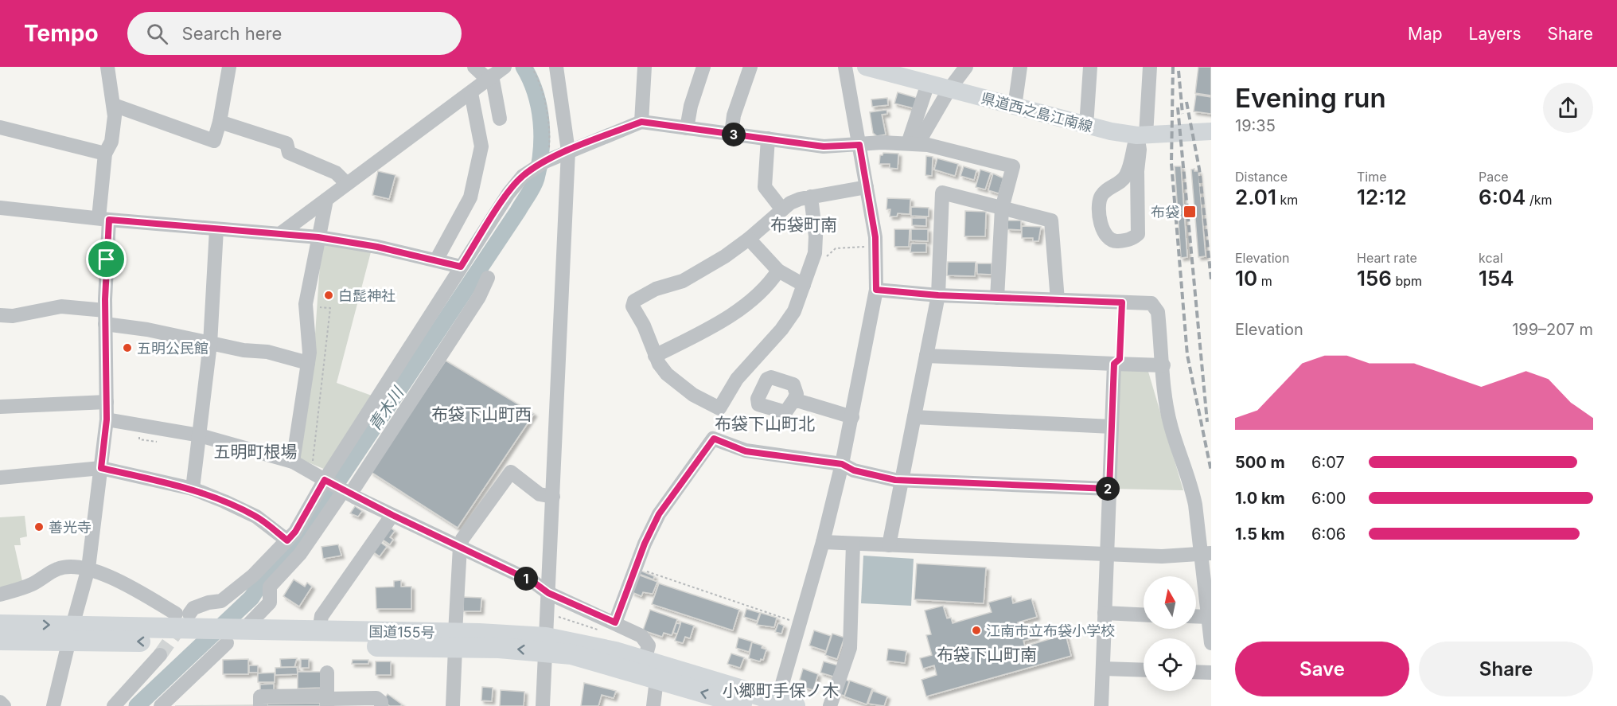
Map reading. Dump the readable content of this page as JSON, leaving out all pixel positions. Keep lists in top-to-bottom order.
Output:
{
  "streets": {
    "highway": ["国道155号"],
    "main road": ["県道西之島江南線"]
  },
  "districts": [
    "布袋町南",
    "布袋下山町西",
    "布袋下山町北",
    "五明町根場",
    "布袋下山町南",
    "小郷町手保ノ木"
  ],
  "water": ["青木川"],
  "places": {
    "transit": ["布袋"],
    "other": [
      "白髭神社",
      "五明公民館",
      "善光寺",
      "江南市立布袋小学校"
    ]
  },
  "north": "top",
  "page": {
    "header": "Tempo",
    "search": "Search here",
    "nav": ["Map", "Layers", "Share"],
    "heading": ["Evening run", "19:35"],
    "pins": ["3", "2", "1"],
    "stats": [
      ["Distance", "2.01 km"],
      ["Time", "12:12"],
      ["Pace", "6:04 /km"],
      ["Elevation", "10 m"],
      ["Heart rate", "156 bpm"],
      ["kcal", "154"]
    ],
    "chart": ["Elevation", "199–207 m"],
    "list": [
      {
        "name": "500 m",
        "note": "6:07"
      },
      {
        "name": "1.0 km",
        "note": "6:00"
      },
      {
        "name": "1.5 km",
        "note": "6:06"
      }
    ],
    "buttons": ["Save", "Share"]
  }
}
